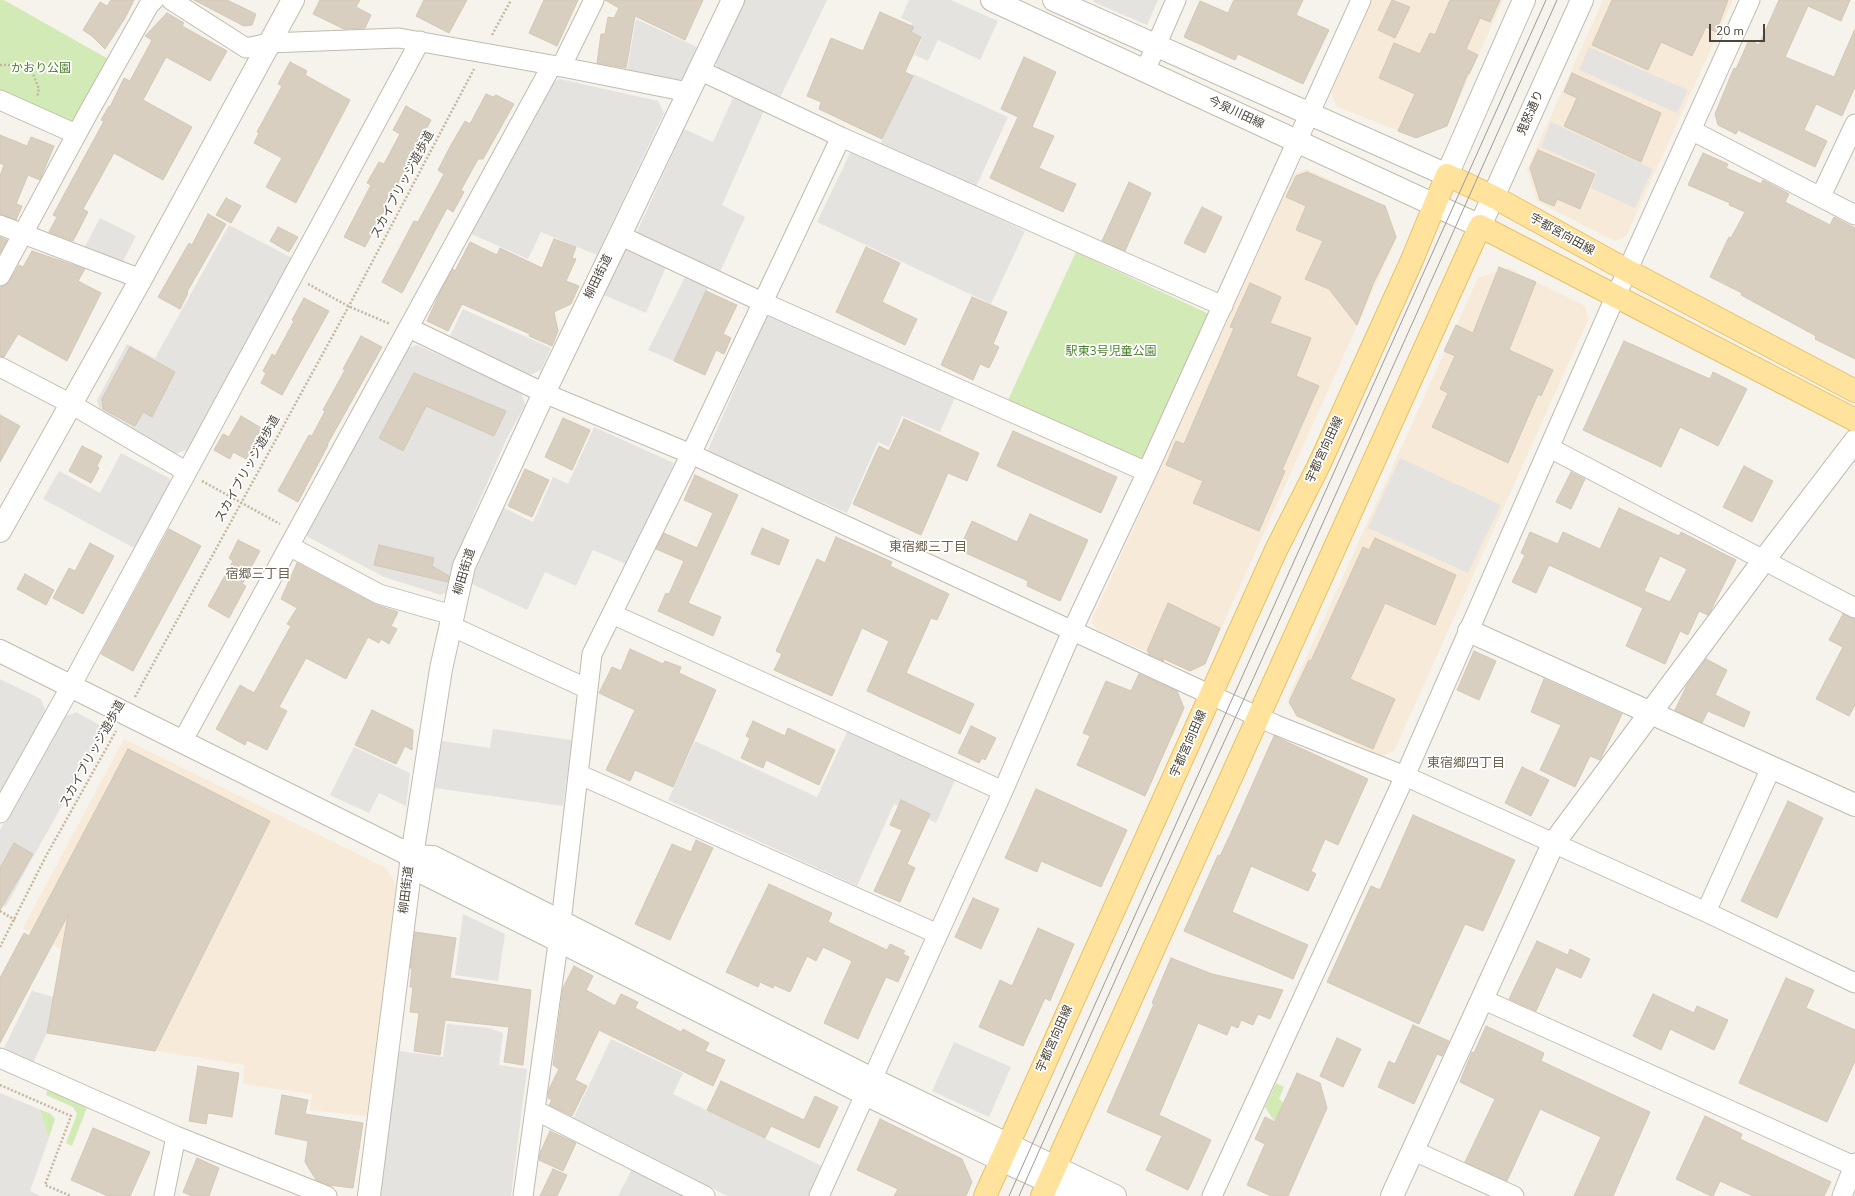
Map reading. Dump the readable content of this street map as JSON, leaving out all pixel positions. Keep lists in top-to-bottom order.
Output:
{
  "streets": {
    "main road": ["宇都宮向田線"],
    "street": ["今泉川田線", "鬼怒通り", "柳田街道"],
    "path": ["スカイブリッジ遊歩道"]
  },
  "crossings": [
    ["今泉川田線", "鬼怒通り"],
    ["今泉川田線", "宇都宮向田線"],
    ["鬼怒通り", "宇都宮向田線"]
  ],
  "districts": ["東宿郷三丁目", "宿郷三丁目", "東宿郷四丁目"],
  "parks": ["かおり公園", "駅東3号児童公園"],
  "scale_bar": "20 m"
}
